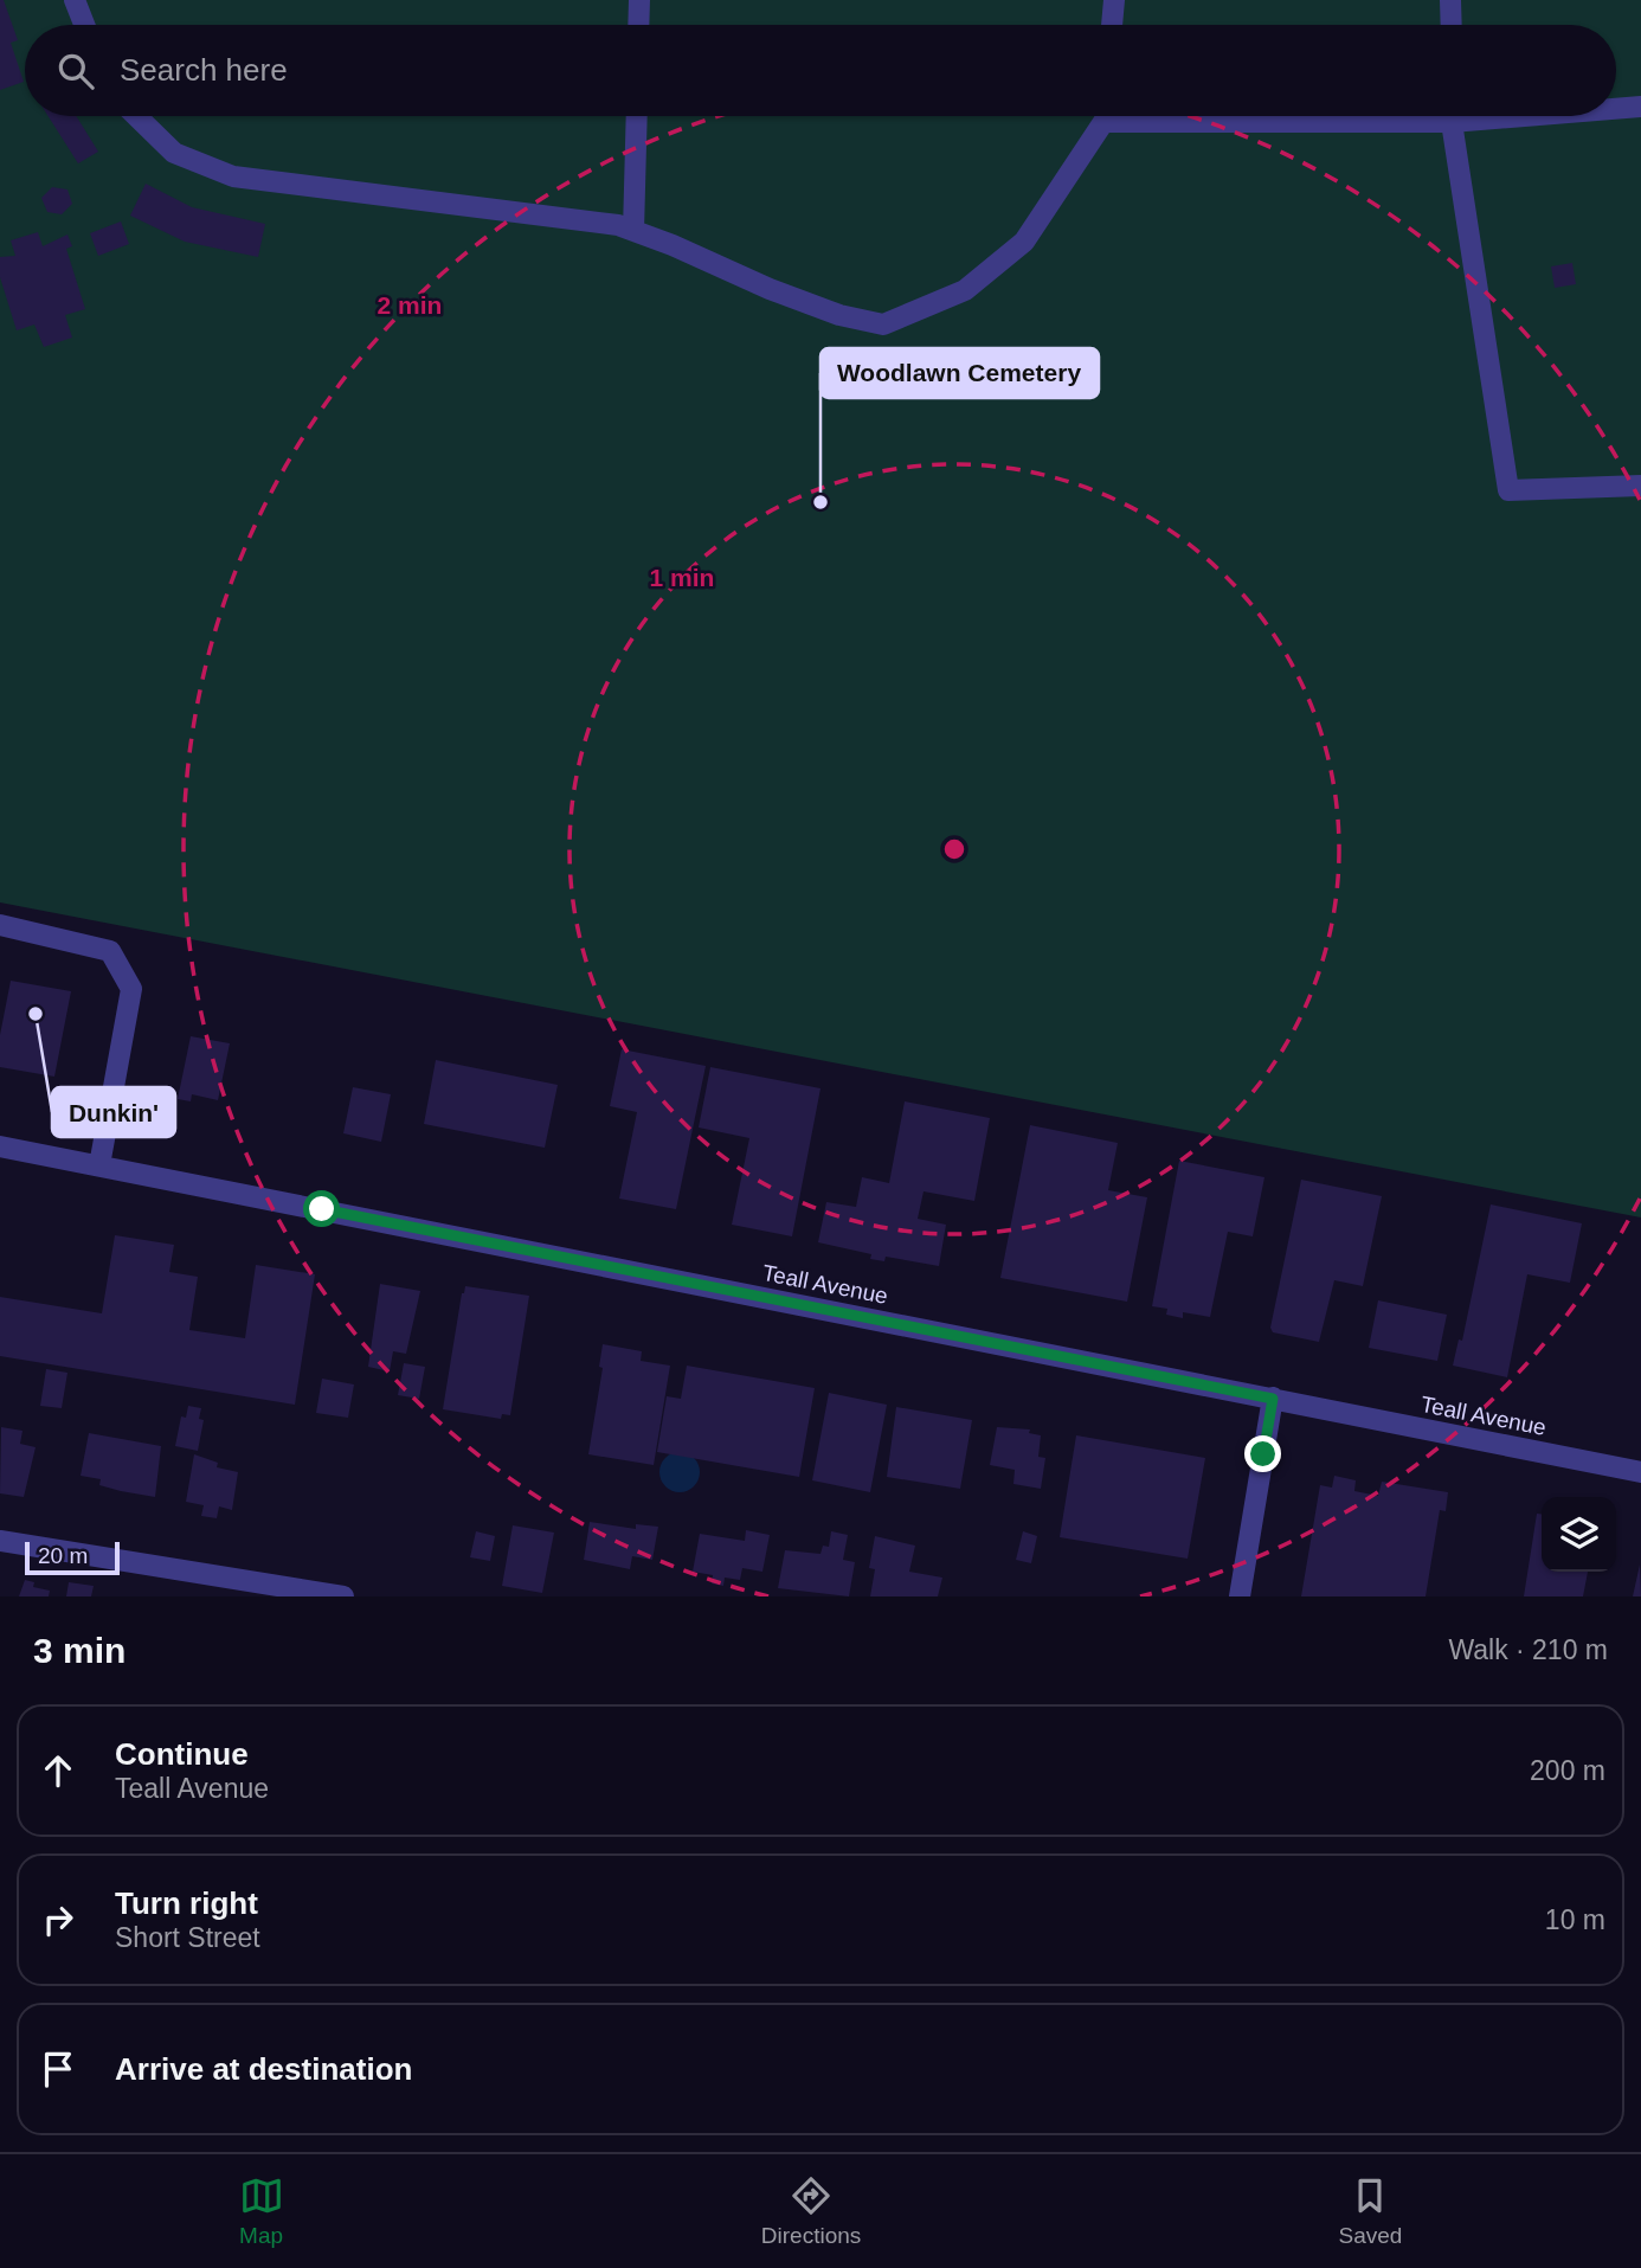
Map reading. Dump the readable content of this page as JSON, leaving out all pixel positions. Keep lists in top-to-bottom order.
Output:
{
  "streets": {
    "street": ["Teall Avenue"]
  },
  "places": ["Woodlawn Cemetery", "Dunkin'"],
  "scale_bar": "20 m",
  "page": {
    "search": "Search here",
    "scale": "20 m",
    "heading": ["3 min", "Walk · 210 m"],
    "list": [
      ["Continue", "Teall Avenue", "200 m"],
      ["Turn right", "Short Street", "10 m"],
      "Arrive at destination"
    ],
    "nav": ["Map", "Directions", "Saved"]
  },
  "rings": ["2 min", "1 min"]
}
